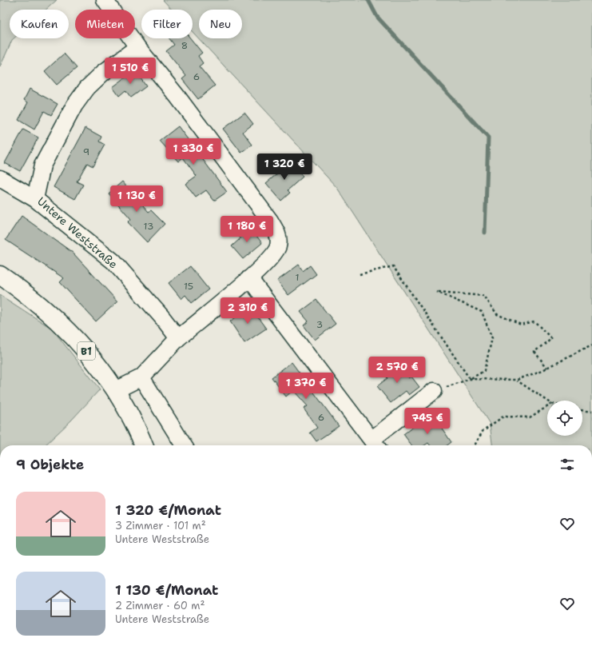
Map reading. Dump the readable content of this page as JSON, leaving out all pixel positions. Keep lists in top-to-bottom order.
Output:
{
  "streets": {
    "main road": ["B1"],
    "street": ["Untere Weststraße"]
  },
  "house_numbers": [
    "8",
    "6",
    "9",
    "13",
    "1",
    "15",
    "3",
    "6"
  ],
  "page": {
    "chip": [
      "Kaufen",
      "Mieten",
      "Filter",
      "Neu"
    ],
    "price": [
      "1 510 €",
      "1 330 €",
      "1 320 €",
      "1 130 €",
      "1 180 €",
      "2 310 €",
      "2 570 €",
      "1 370 €",
      "745 €"
    ],
    "heading": "9 Objekte",
    "list": [
      {
        "name": "1 320 €/Monat",
        "note": "3 Zimmer · 101 m² · Untere Weststraße"
      },
      {
        "name": "1 130 €/Monat",
        "note": "2 Zimmer · 60 m² · Untere Weststraße"
      }
    ]
  }
}
